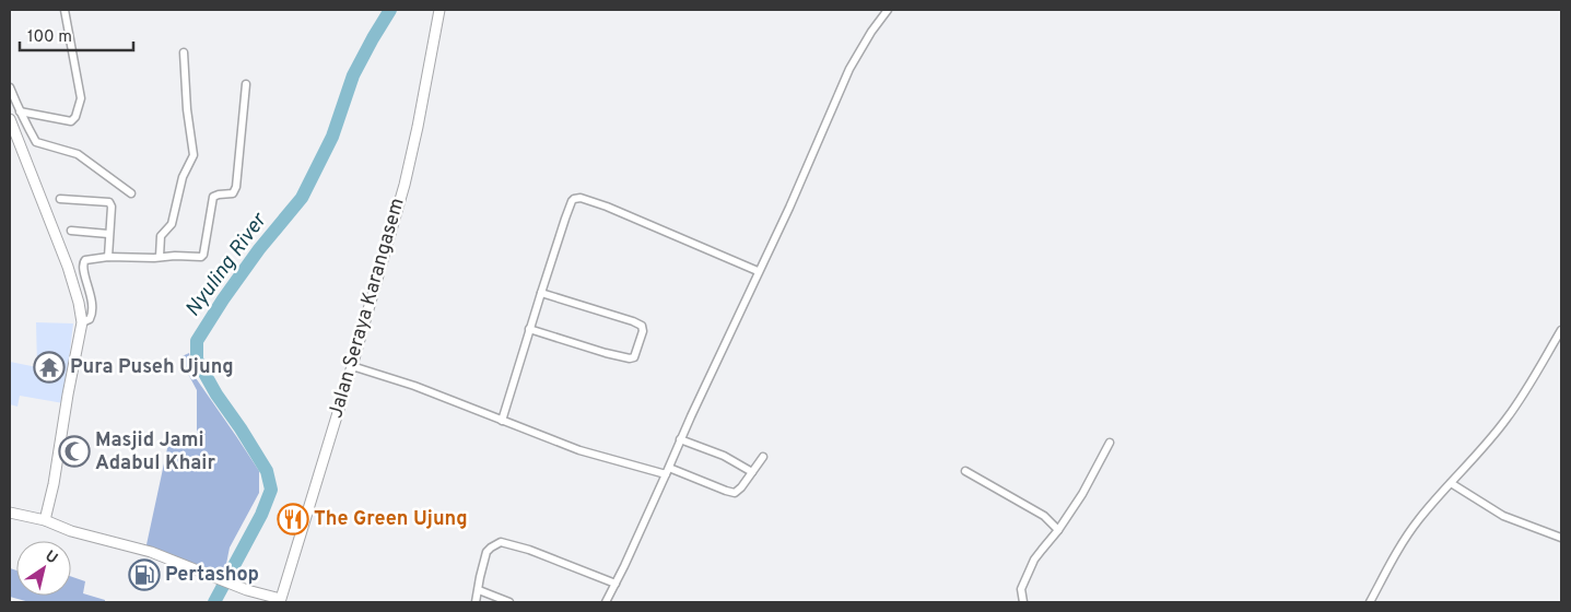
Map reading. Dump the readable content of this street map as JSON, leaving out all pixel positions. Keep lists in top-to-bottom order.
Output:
{
  "streets": {
    "street": ["Jalan Seraya Karangasem"]
  },
  "water": ["Nyuling River"],
  "places": {
    "temple": ["Pura Puseh Ujung"],
    "mosque": ["Masjid Jami Adabul Khair"],
    "restaurant": ["The Green Ujung"],
    "fuel station": ["Pertashop"]
  },
  "scale_bar": "100 m",
  "north": "top right"
}
